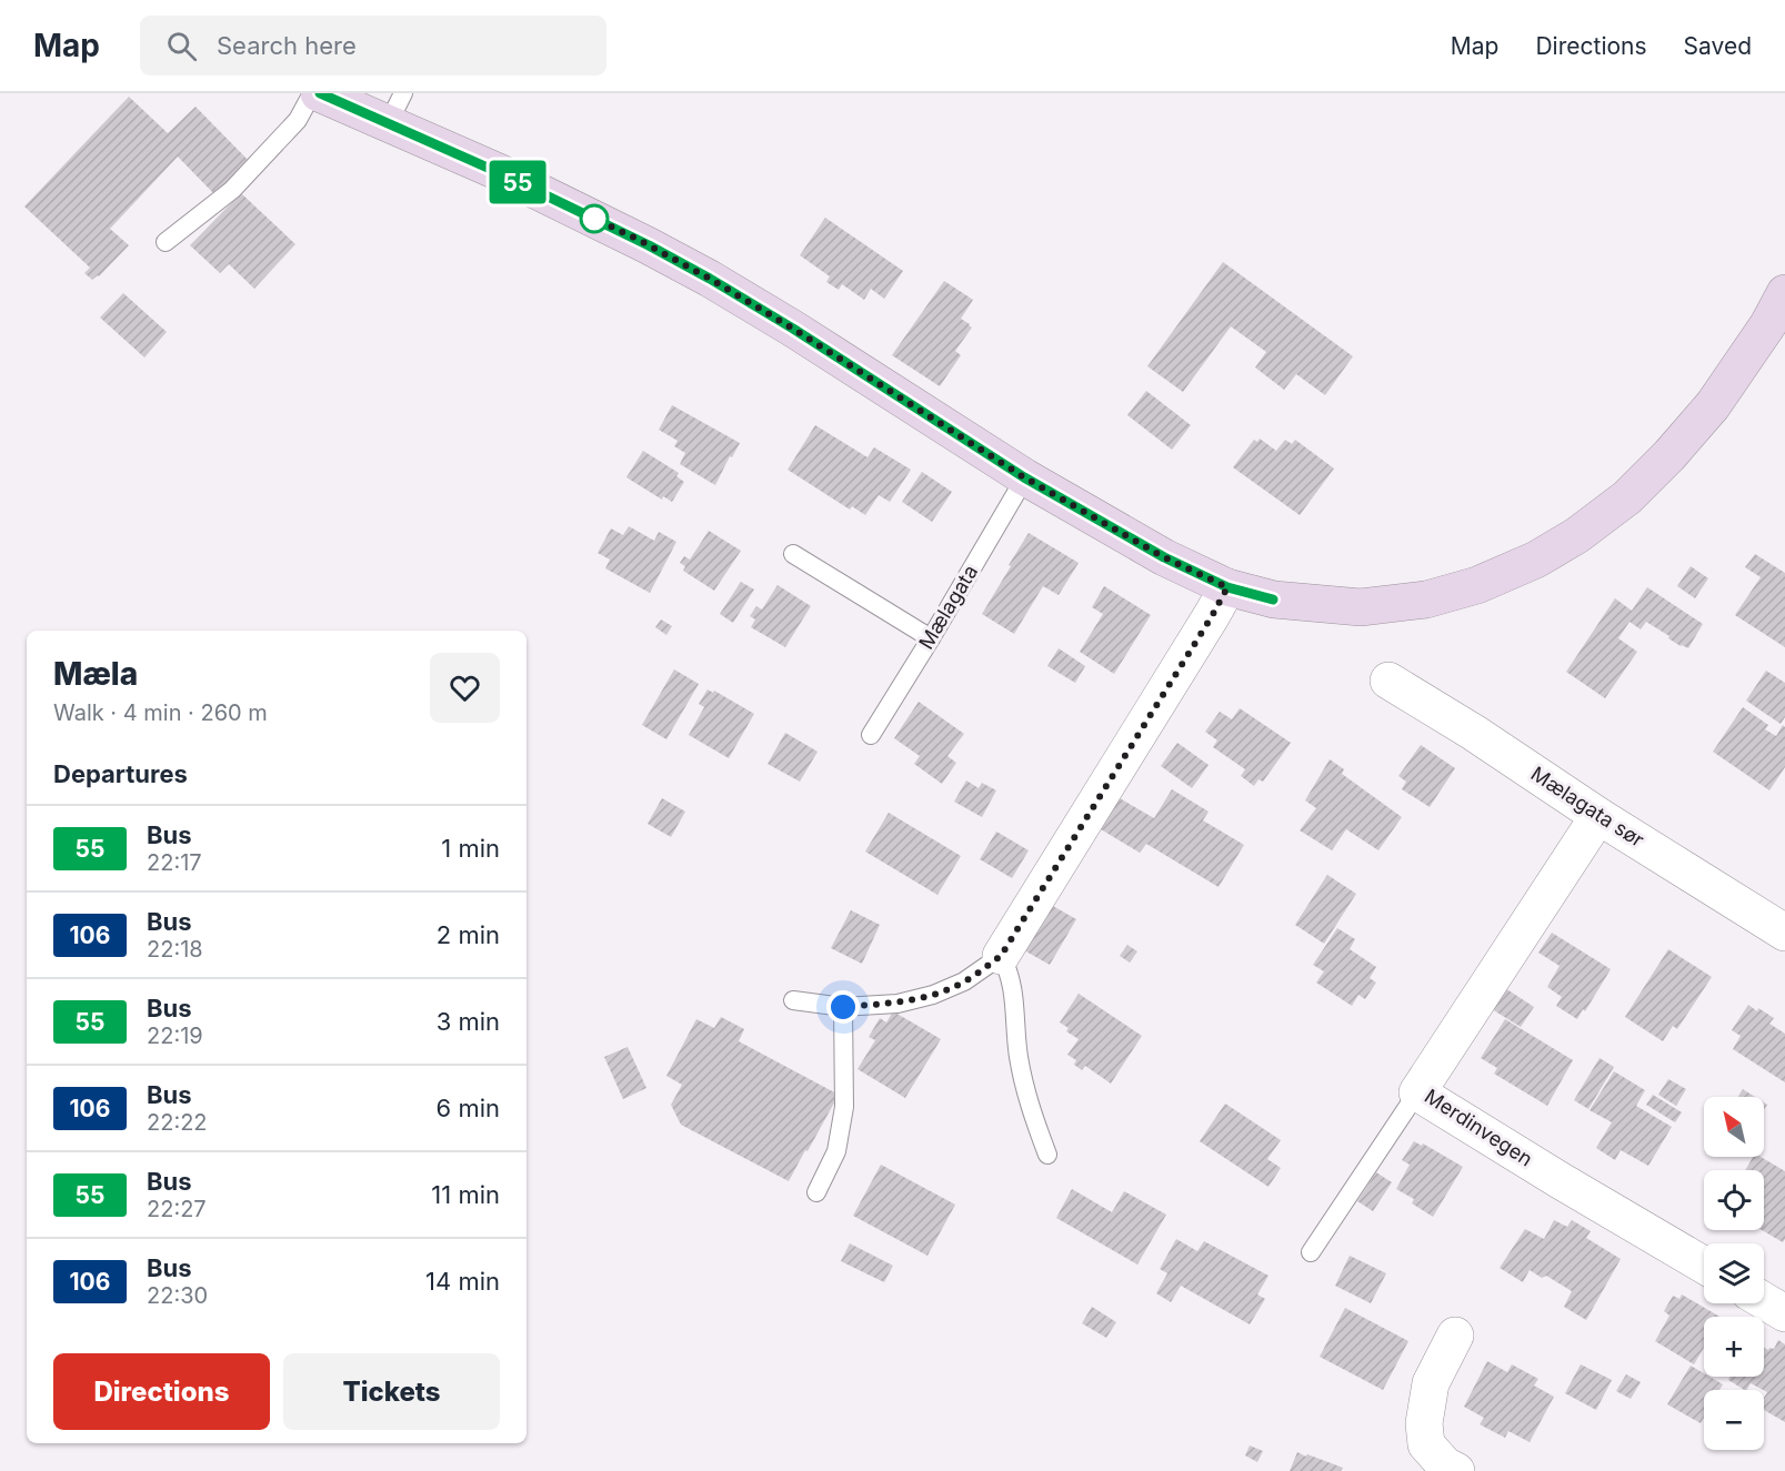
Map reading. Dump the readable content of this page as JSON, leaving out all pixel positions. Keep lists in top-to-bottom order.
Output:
{
  "streets": {
    "street": ["Mælagata sør", "Merdinvegen"],
    "lane": ["Mælagata"]
  },
  "crossings": [
    ["Mælagata sør", "Merdinvegen"]
  ],
  "lines": ["bus line 55"],
  "north": "top left",
  "page": {
    "header": "Map",
    "search": "Search here",
    "nav": ["Map", "Directions", "Saved"],
    "on_map": "55",
    "heading": [
      ["Mæla", "Walk · 4 min · 260 m"],
      "Departures"
    ],
    "list": [
      {
        "mark": "55",
        "name": "Bus",
        "note": "22:17",
        "value": "1 min"
      },
      {
        "mark": "106",
        "name": "Bus",
        "note": "22:18",
        "value": "2 min"
      },
      {
        "mark": "55",
        "name": "Bus",
        "note": "22:19",
        "value": "3 min"
      },
      {
        "mark": "106",
        "name": "Bus",
        "note": "22:22",
        "value": "6 min"
      },
      {
        "mark": "55",
        "name": "Bus",
        "note": "22:27",
        "value": "11 min"
      },
      {
        "mark": "106",
        "name": "Bus",
        "note": "22:30",
        "value": "14 min"
      }
    ],
    "map_buttons": ["+", "−"],
    "buttons": ["Directions", "Tickets"]
  }
}
